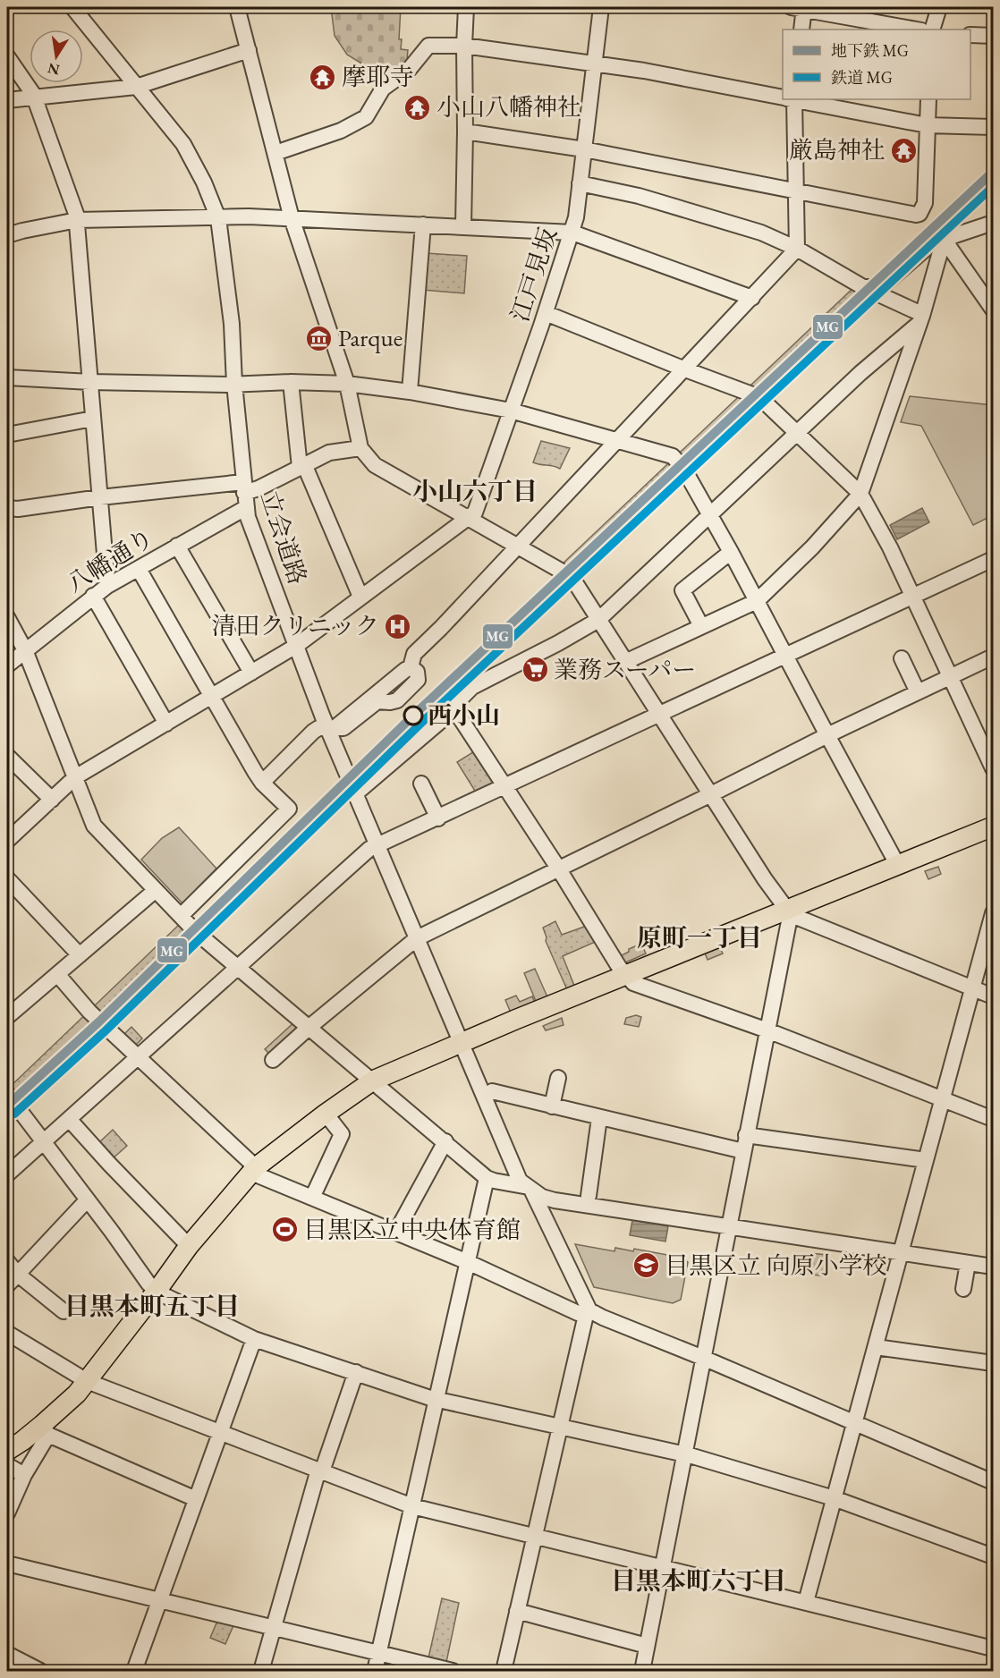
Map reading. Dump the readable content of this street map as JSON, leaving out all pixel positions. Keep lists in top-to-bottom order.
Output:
{
  "streets": {
    "street": ["江戸見坂", "立会道路", "八幡通り"]
  },
  "crossings": [
    ["立会道路", "八幡通り"]
  ],
  "districts": [
    "小山六丁目",
    "原町一丁目",
    "目黒本町五丁目",
    "目黒本町六丁目"
  ],
  "places": {
    "temple": ["摩耶寺", "小山八幡神社", "厳島神社"],
    "museum": ["Parque"],
    "hospital": ["清田クリニック"],
    "supermarket": ["業務スーパー"],
    "other": ["西小山"],
    "sports": ["目黒区立中央体育館"],
    "school or university": ["目黒区立 向原小学校"]
  },
  "lines": ["metro line MG", "rail line MG"],
  "legend": ["地下鉄 MG", "鉄道 MG"],
  "north": "bottom"
}
